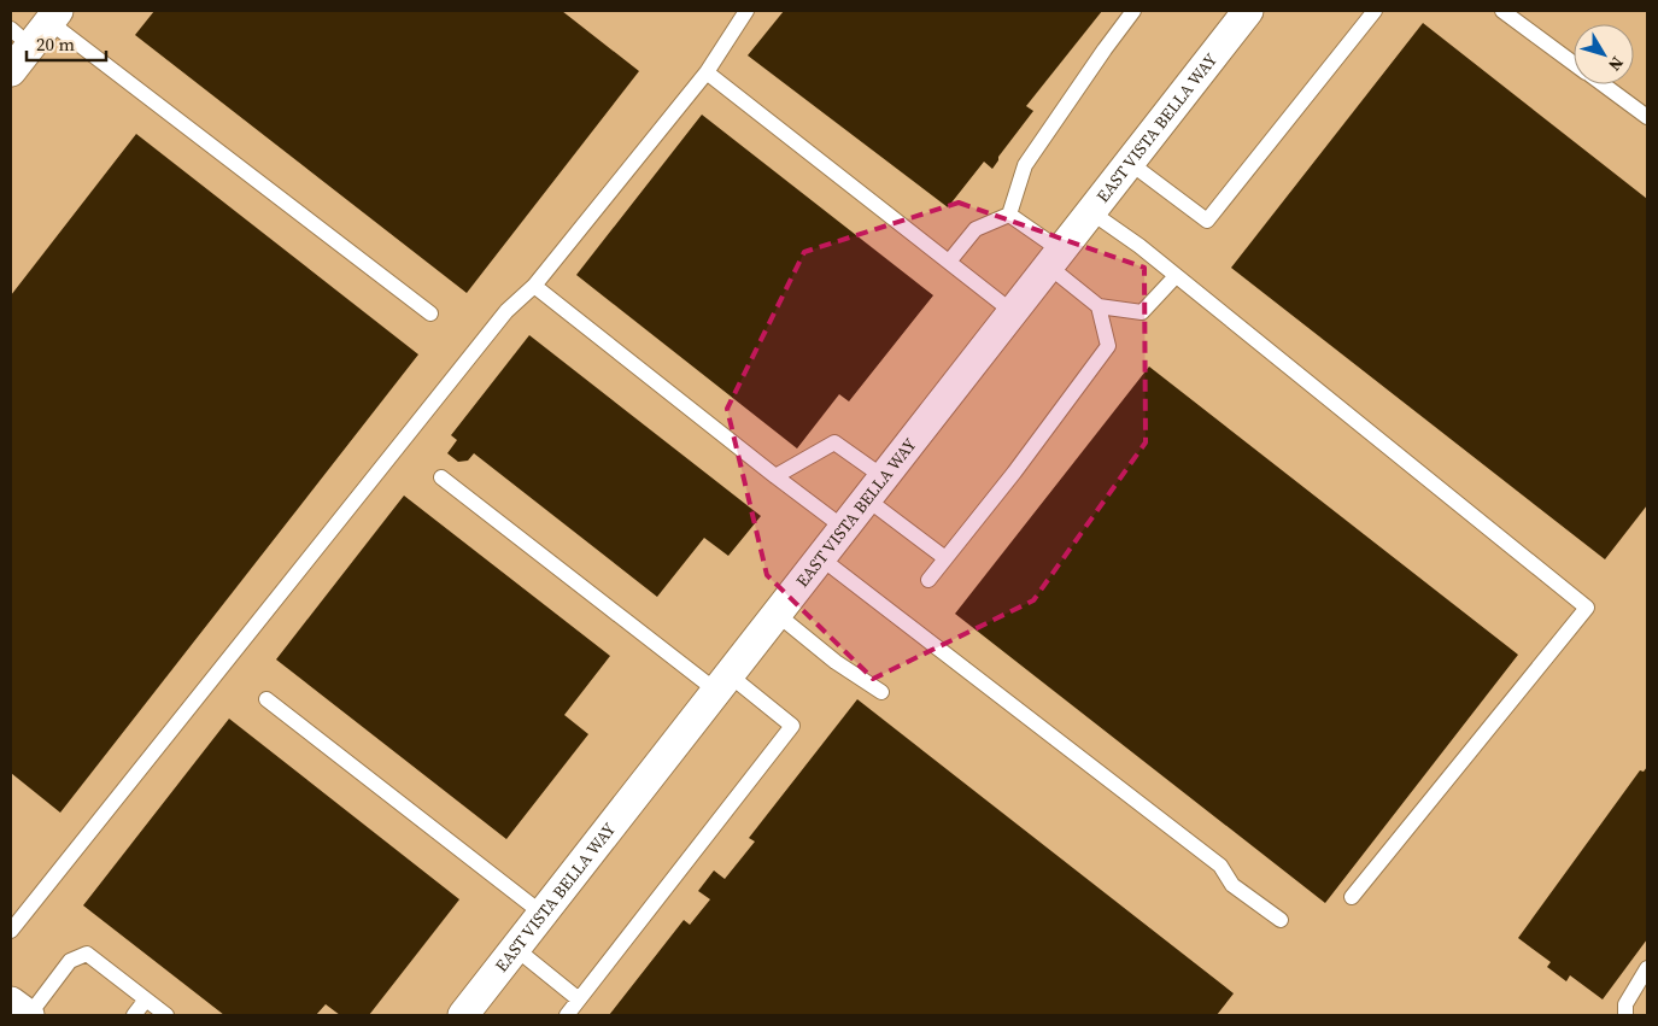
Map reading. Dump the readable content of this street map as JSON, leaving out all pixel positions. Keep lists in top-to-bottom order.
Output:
{
  "streets": {
    "street": ["EAST VISTA BELLA WAY"]
  },
  "scale_bar": "20 m",
  "north": "bottom right"
}
